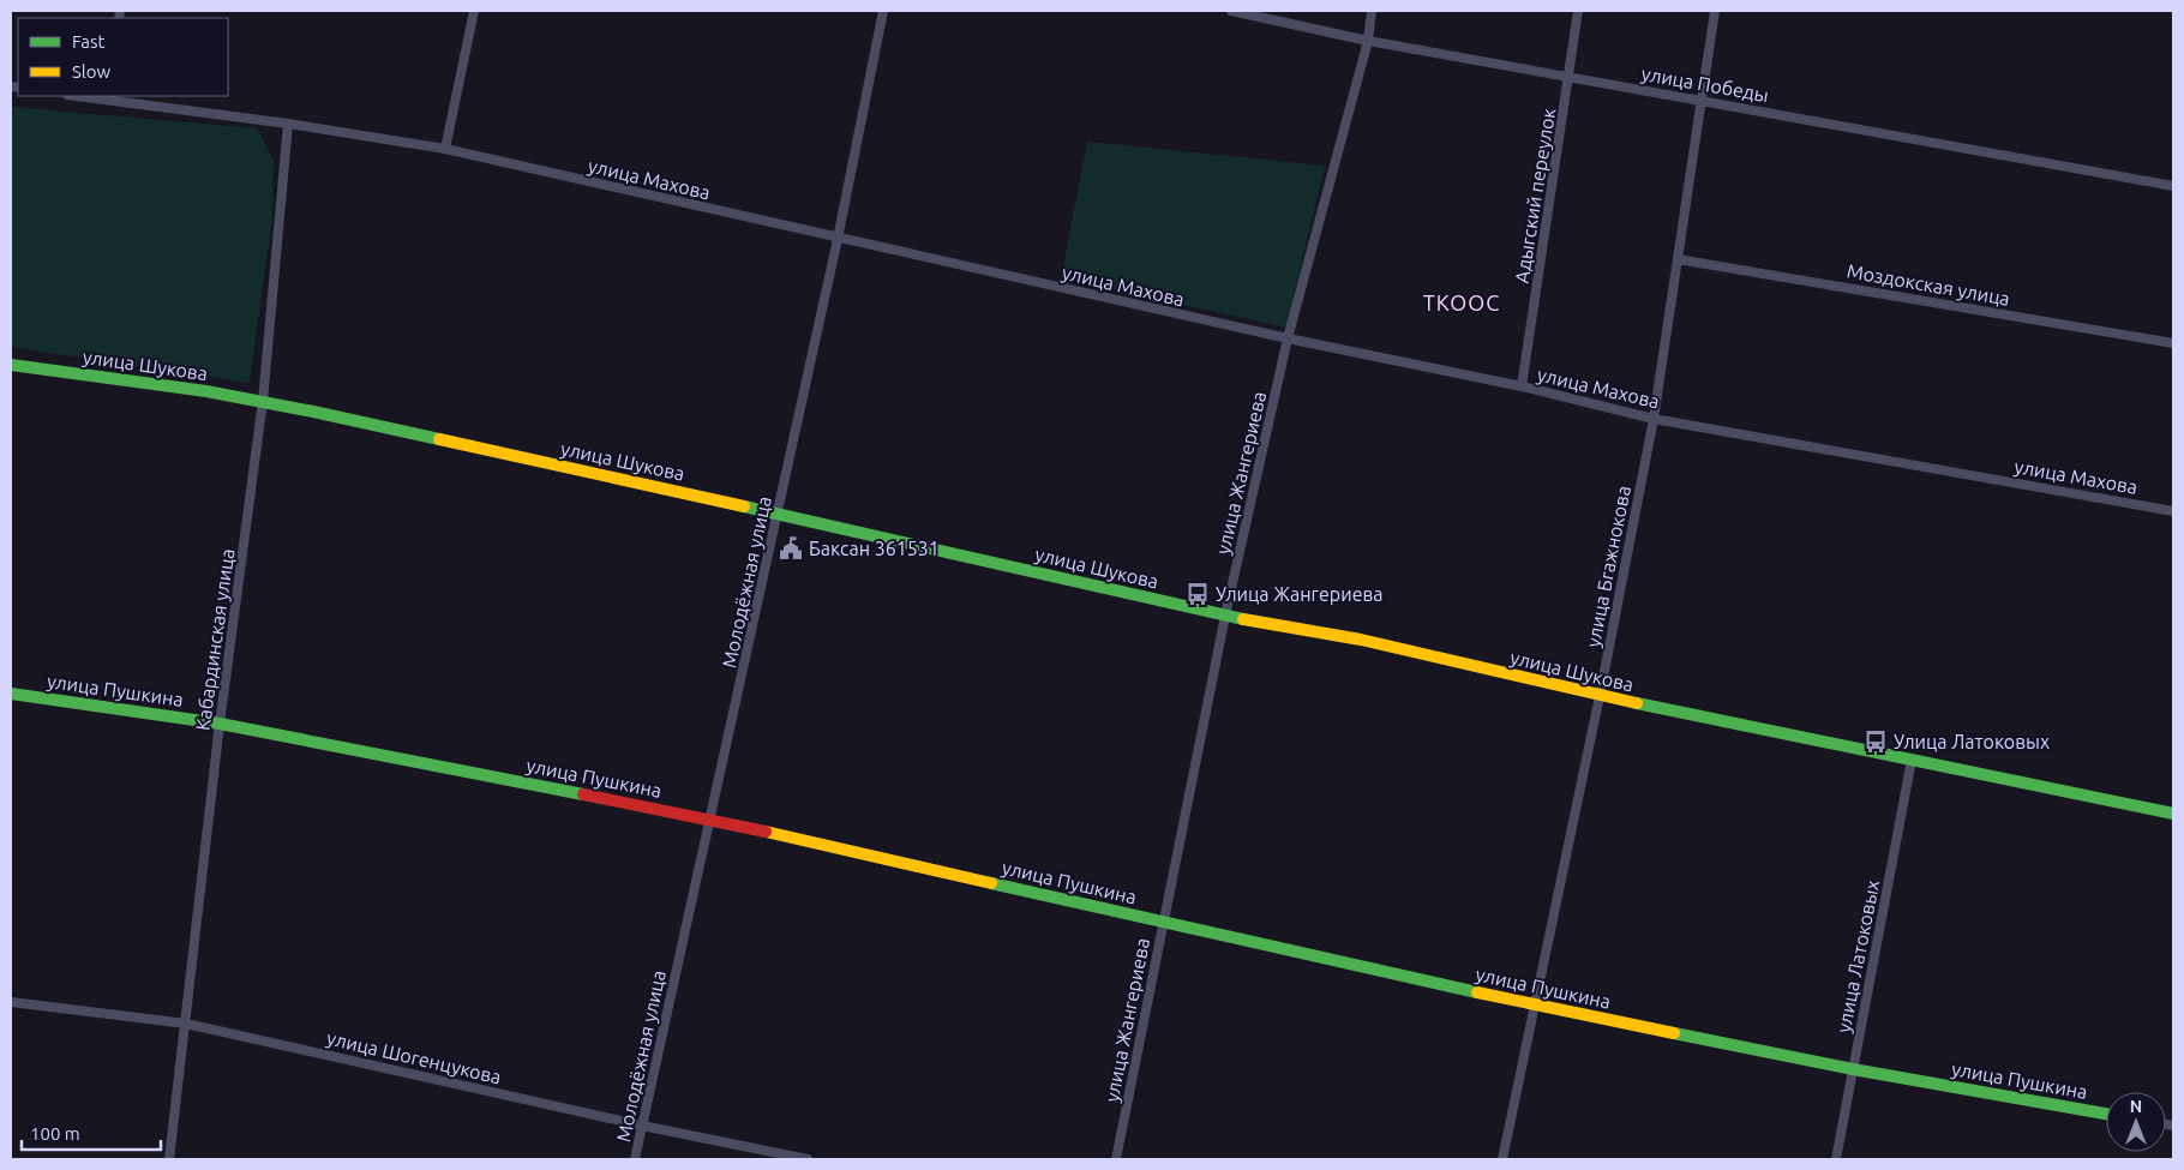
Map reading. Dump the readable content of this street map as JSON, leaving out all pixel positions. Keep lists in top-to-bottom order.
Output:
{
  "streets": {
    "main road": ["улица Шукова", "улица Пушкина"],
    "street": [
      "улица Победы",
      "улица Махова",
      "Адыгский переулок",
      "Моздокская улица",
      "улица Жангериева",
      "улица Бгажнокова",
      "Молодёжная улица",
      "Кабардинская улица",
      "улица Латоковых",
      "улица Шогенцукова"
    ]
  },
  "crossings": [
    ["улица Победы", "Адыгский переулок"],
    ["улица Победы", "улица Жангериева"],
    ["улица Победы", "улица Бгажнокова"],
    ["улица Махова", "Адыгский переулок"],
    ["улица Махова", "улица Жангериева"],
    ["улица Махова", "улица Бгажнокова"],
    ["улица Махова", "Молодёжная улица"],
    ["улица Махова", "Кабардинская улица"],
    ["Моздокская улица", "улица Бгажнокова"],
    ["улица Шукова", "улица Жангериева"],
    ["улица Шукова", "улица Бгажнокова"],
    ["улица Шукова", "Молодёжная улица"],
    ["улица Шукова", "Кабардинская улица"],
    ["улица Шукова", "улица Латоковых"],
    ["улица Жангериева", "улица Пушкина"],
    ["улица Бгажнокова", "улица Пушкина"],
    ["Молодёжная улица", "улица Пушкина"],
    ["Молодёжная улица", "улица Шогенцукова"],
    ["Кабардинская улица", "улица Пушкина"],
    ["Кабардинская улица", "улица Шогенцукова"],
    ["улица Пушкина", "улица Латоковых"]
  ],
  "districts": ["ТКООС"],
  "places": {
    "public building": ["Баксан 361531"],
    "bus stop": ["Улица Жангериева", "Улица Латоковых"]
  },
  "legend": ["Fast", "Slow"],
  "scale_bar": "100 m",
  "north": "top"
}
